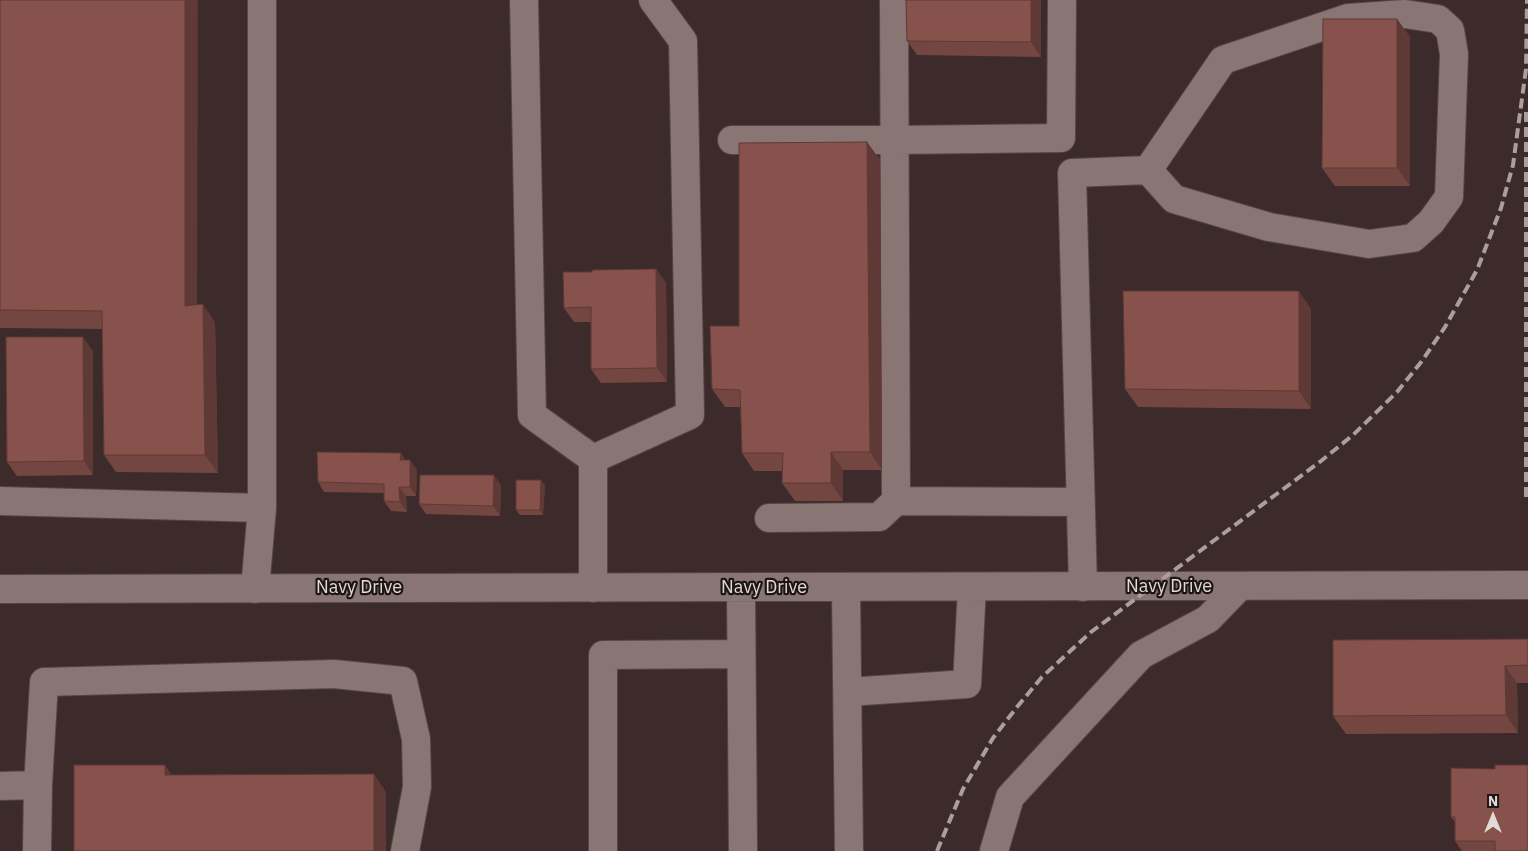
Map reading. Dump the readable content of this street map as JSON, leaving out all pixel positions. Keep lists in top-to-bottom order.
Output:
{
  "streets": {
    "street": ["Navy Drive"]
  },
  "north": "top"
}
